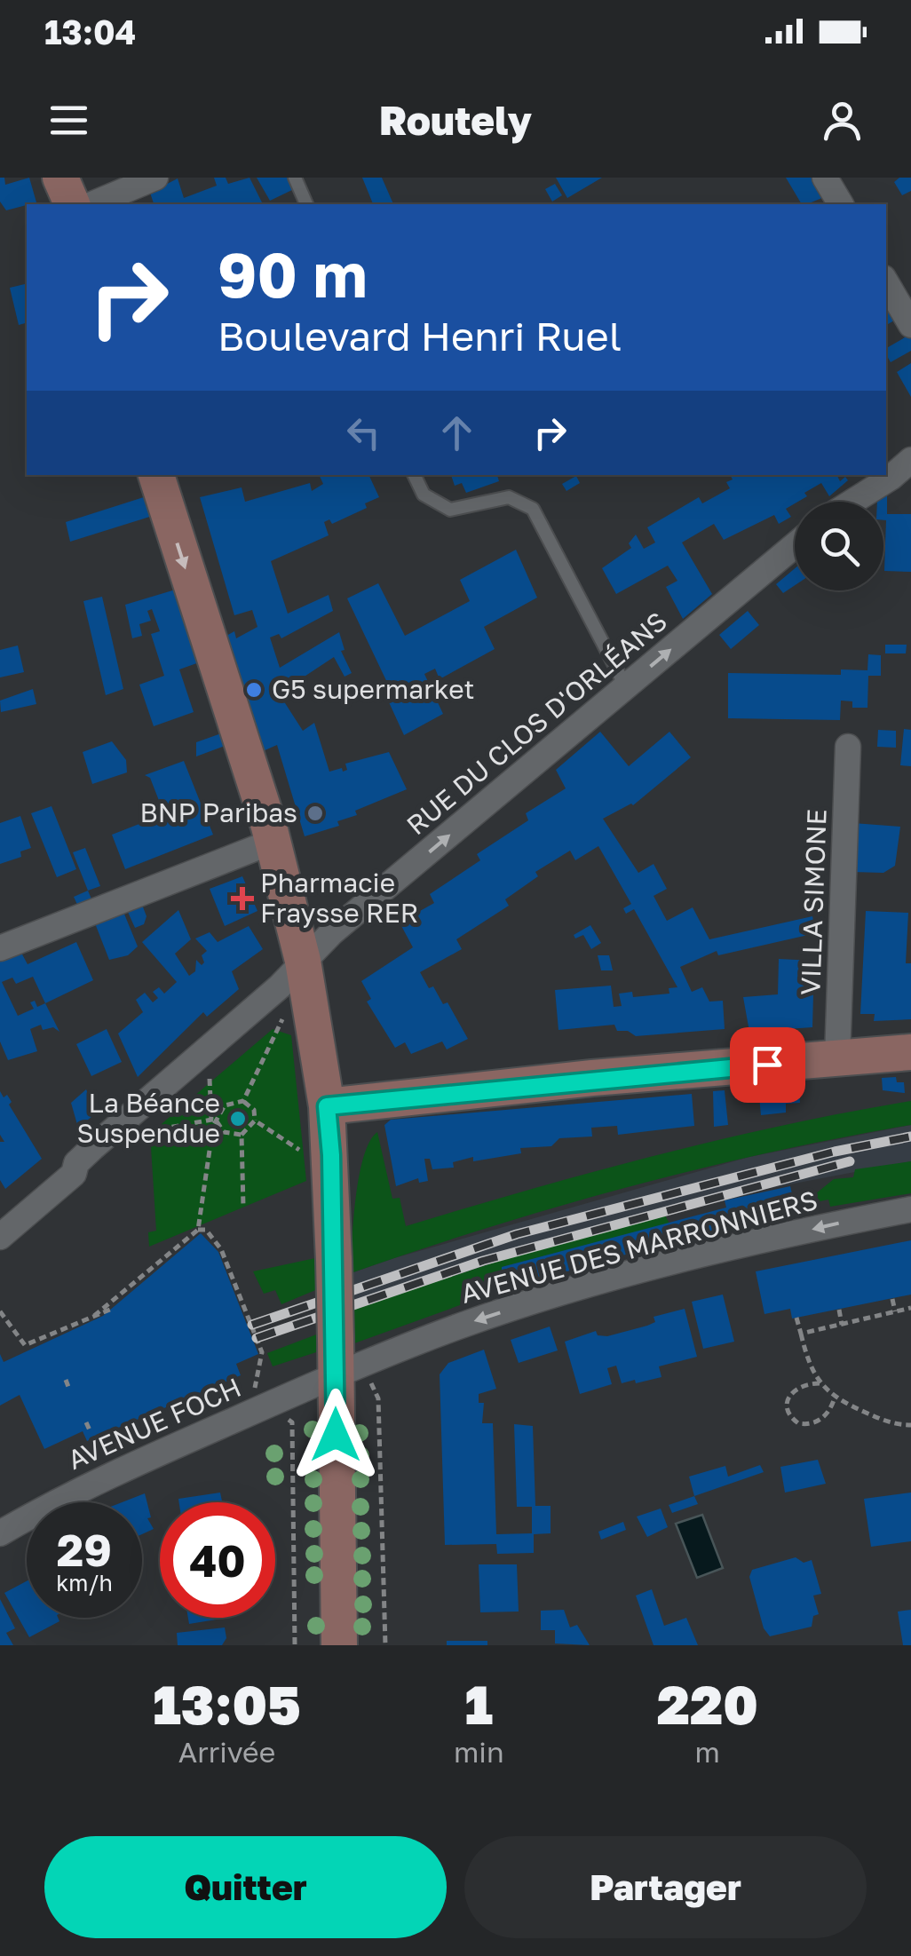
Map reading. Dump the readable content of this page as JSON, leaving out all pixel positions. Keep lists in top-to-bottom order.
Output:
{
  "streets": {
    "street": [
      "RUE DU CLOS D'ORLÉANS",
      "VILLA SIMONE",
      "AVENUE DES MARRONNIERS",
      "AVENUE FOCH"
    ]
  },
  "crossings": [
    ["AVENUE DES MARRONNIERS", "AVENUE FOCH"]
  ],
  "one_way": ["RUE DU CLOS D'ORLÉANS"],
  "places": {
    "other": ["G5 supermarket", "BNP Paribas", "La Béance Suspendue"],
    "health": ["Pharmacie Fraysse RER"]
  },
  "page": {
    "status": "13:04",
    "header": "Routely",
    "turn": ["90 m", "Boulevard Henri Ruel"],
    "speed": "29 km/h",
    "limit": "40",
    "eta": [
      "13:05",
      "Arrivée",
      "1",
      "min",
      "220",
      "m"
    ],
    "buttons": ["Quitter", "Partager"]
  }
}
